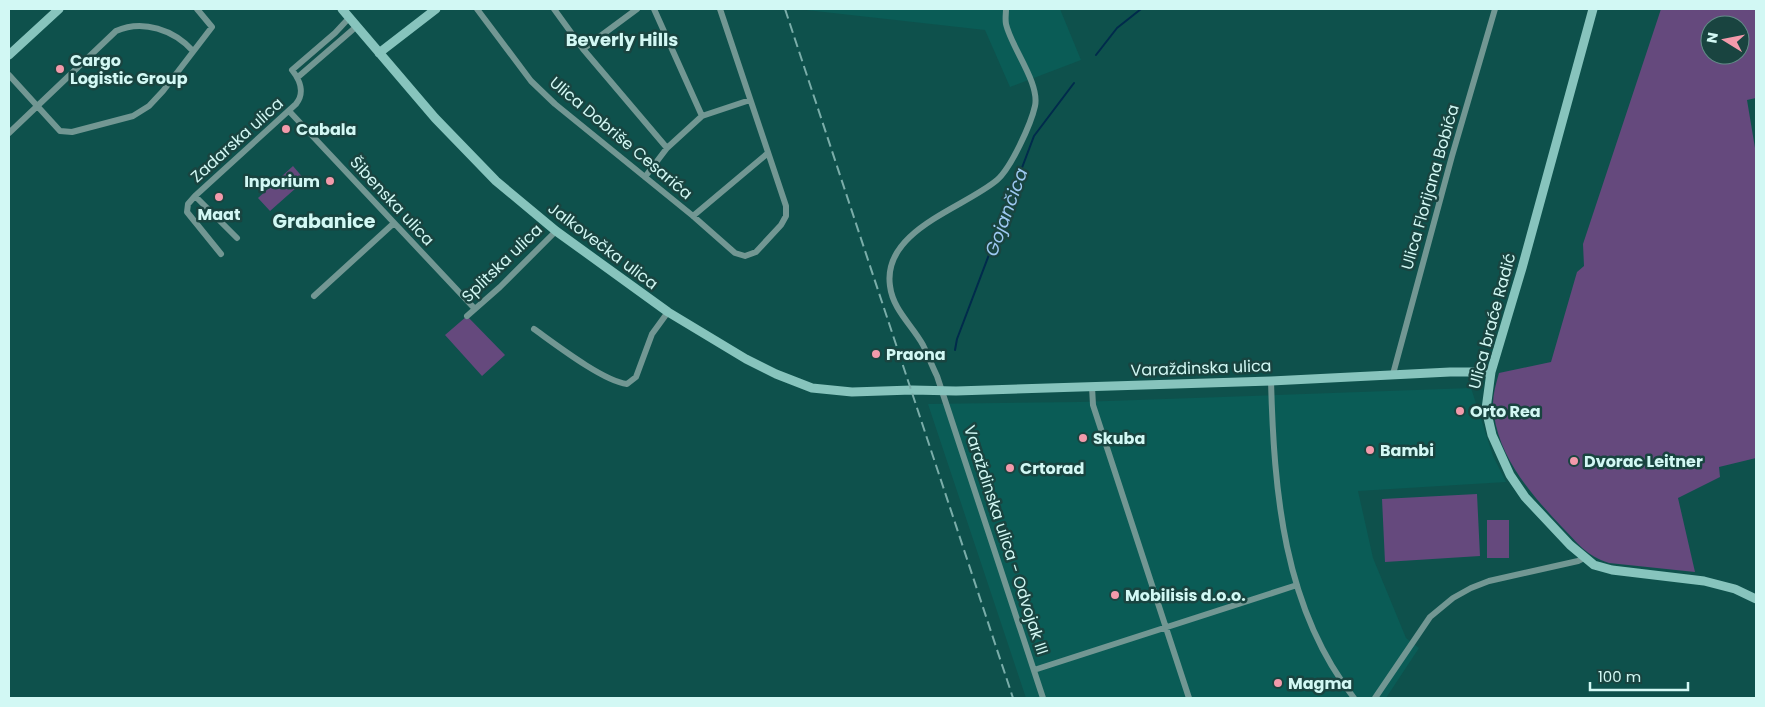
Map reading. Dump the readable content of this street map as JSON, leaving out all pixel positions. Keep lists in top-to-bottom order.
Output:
{
  "streets": {
    "main road": ["Jalkovečka ulica", "Ulica braće Radić", "Varaždinska ulica"],
    "street": [
      "Ulica Dobriše Cesarića",
      "Zadarska ulica",
      "Ulica Florijana Bobića",
      "Šibenska ulica",
      "Splitska ulica",
      "Varaždinska ulica - Odvojak III"
    ]
  },
  "crossings": [
    ["Zadarska ulica", "Šibenska ulica"],
    ["Ulica Florijana Bobića", "Varaždinska ulica"],
    ["Šibenska ulica", "Splitska ulica"],
    ["Jalkovečka ulica", "Splitska ulica"],
    ["Jalkovečka ulica", "Varaždinska ulica"],
    ["Ulica braće Radić", "Varaždinska ulica"],
    ["Varaždinska ulica", "Varaždinska ulica - Odvojak III"]
  ],
  "districts": ["Beverly Hills", "Grabanice"],
  "water": ["Gojančica"],
  "places": [
    "Cargo Logistic Group",
    "Cabala",
    "Inporium",
    "Maat",
    "Praona",
    "Orto Rea",
    "Skuba",
    "Bambi",
    "Dvorac Leitner",
    "Crtorad",
    "Mobilisis d.o.o.",
    "Magma"
  ],
  "scale_bar": "100 m",
  "north": "left"
}
